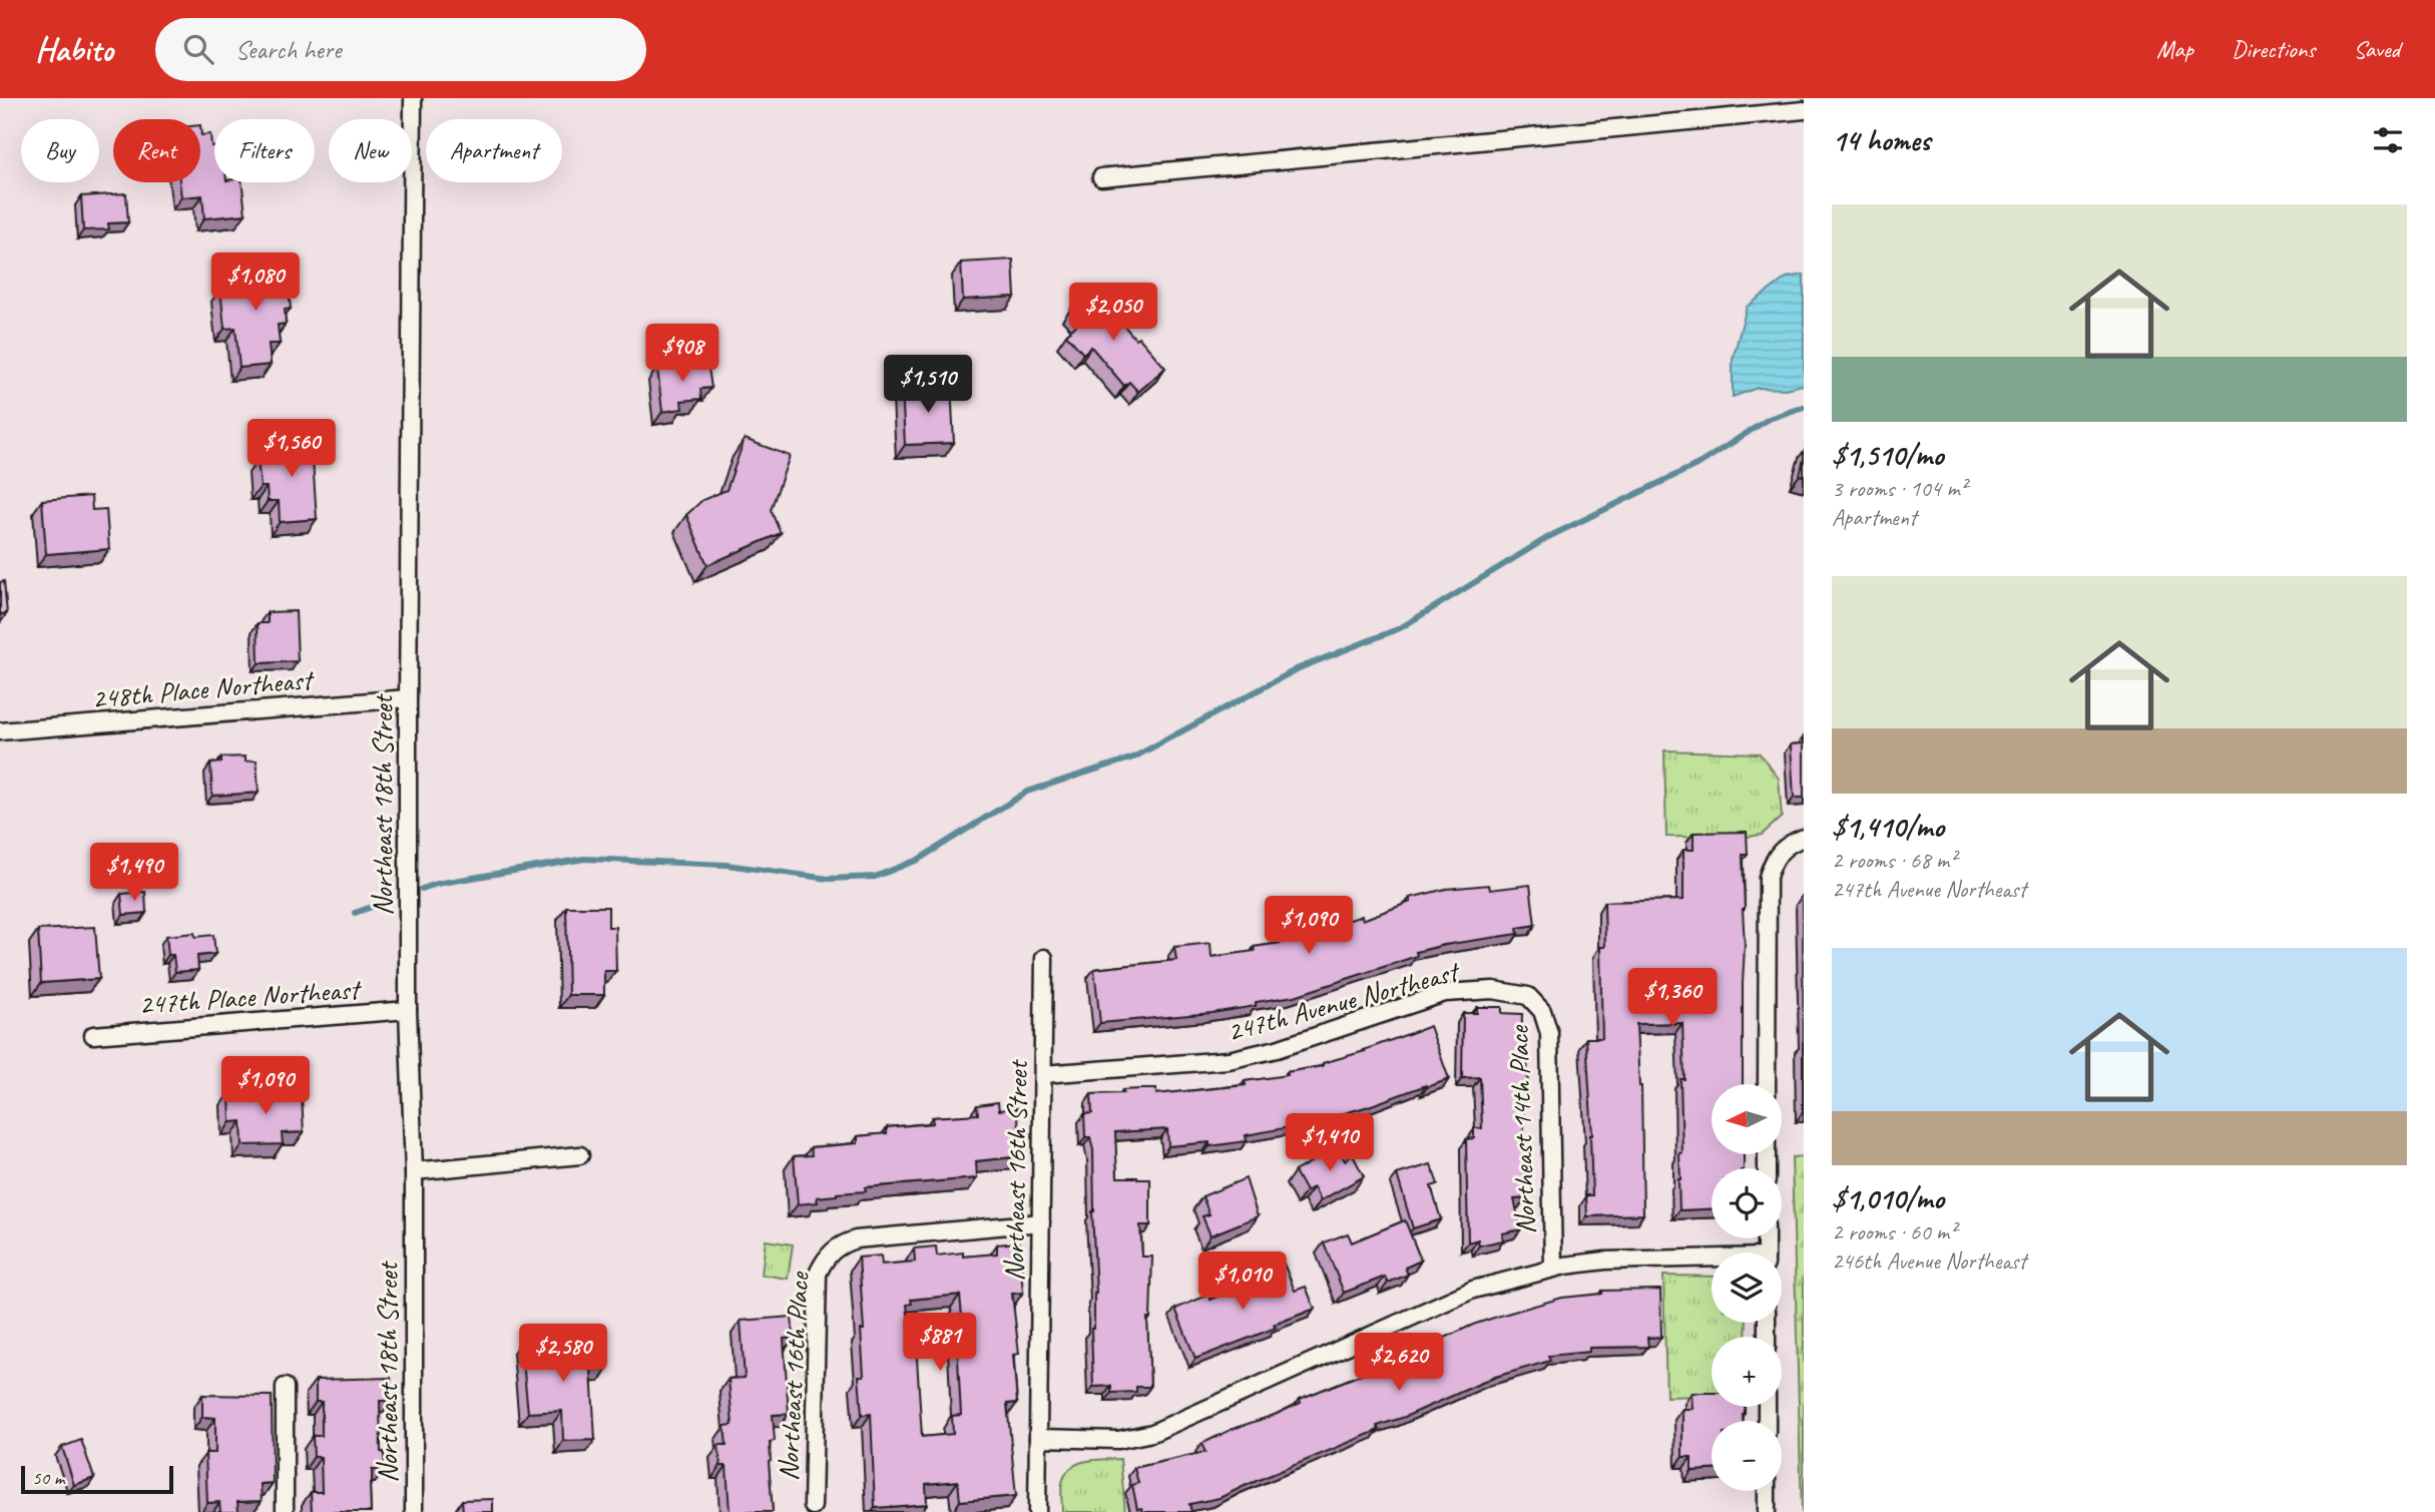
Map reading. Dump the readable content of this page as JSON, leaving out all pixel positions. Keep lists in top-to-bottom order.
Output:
{
  "streets": {
    "street": [
      "248th Place Northeast",
      "Northeast 18th Street",
      "247th Place Northeast",
      "247th Avenue Northeast",
      "Northeast 14th Place",
      "Northeast 16th Street",
      "Northeast 16th Place"
    ]
  },
  "crossings": [
    ["248th Place Northeast", "Northeast 18th Street"],
    ["Northeast 18th Street", "247th Place Northeast"],
    ["247th Avenue Northeast", "Northeast 14th Place"],
    ["247th Avenue Northeast", "Northeast 16th Street"],
    ["Northeast 16th Street", "Northeast 16th Place"]
  ],
  "scale_bar": "50 m",
  "north": "left",
  "page": {
    "header": "Habito",
    "search": "Search here",
    "nav": ["Map", "Directions", "Saved"],
    "heading": "14 homes",
    "chip": [
      "Buy",
      "Rent",
      "Filters",
      "New",
      "Apartment"
    ],
    "list": [
      {
        "name": "$1,510/mo",
        "note": "3 rooms · 104 m² · Apartment"
      },
      {
        "name": "$1,410/mo",
        "note": "2 rooms · 68 m² · 247th Avenue Northeast"
      },
      {
        "name": "$1,010/mo",
        "note": "2 rooms · 60 m² · 246th Avenue Northeast"
      }
    ],
    "price": [
      "$1,080",
      "$2,050",
      "$908",
      "$1,510",
      "$1,560",
      "$1,490",
      "$1,090",
      "$1,360",
      "$1,090",
      "$1,410",
      "$1,010",
      "$881",
      "$2,580",
      "$2,620"
    ],
    "map_buttons": ["+", "−"],
    "scale": "50 m"
  }
}
